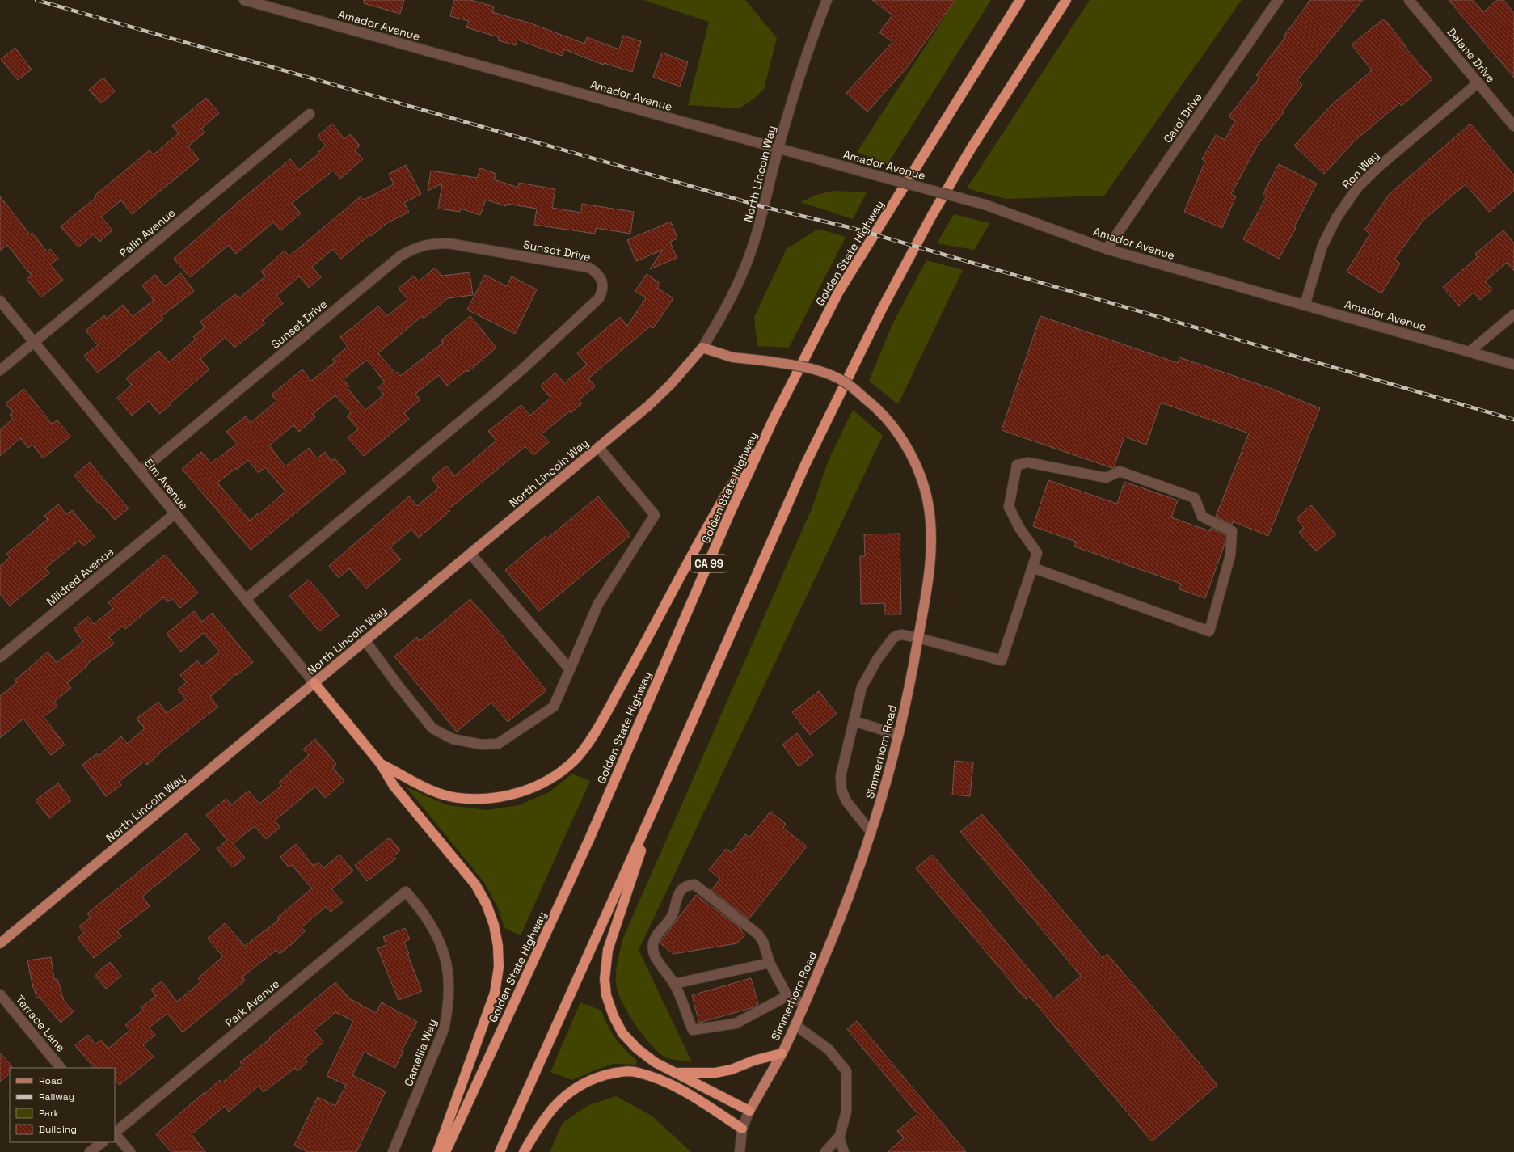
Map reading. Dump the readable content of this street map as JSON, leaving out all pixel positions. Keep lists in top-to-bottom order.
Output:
{
  "streets": {
    "highway": ["Golden State Highway", "CA 99"],
    "main road": ["North Lincoln Way", "Simmerhorn Road"],
    "street": [
      "Amador Avenue",
      "Delane Drive",
      "Carol Drive",
      "Ron Way",
      "Palin Avenue",
      "Sunset Drive",
      "Elm Avenue",
      "Mildred Avenue",
      "Park Avenue",
      "Terrace Lane",
      "Camellia Way"
    ]
  },
  "crossings": [
    ["Amador Avenue", "Carol Drive"],
    ["Amador Avenue", "Ron Way"],
    ["Amador Avenue", "North Lincoln Way"],
    ["Delane Drive", "Ron Way"],
    ["North Lincoln Way", "Elm Avenue"],
    ["North Lincoln Way", "Simmerhorn Road"],
    ["Palin Avenue", "Elm Avenue"],
    ["Sunset Drive", "Elm Avenue"],
    ["Elm Avenue", "Mildred Avenue"],
    ["Park Avenue", "Camellia Way"]
  ],
  "legend": [
    "Road",
    "Railway",
    "Park",
    "Building"
  ]
}
